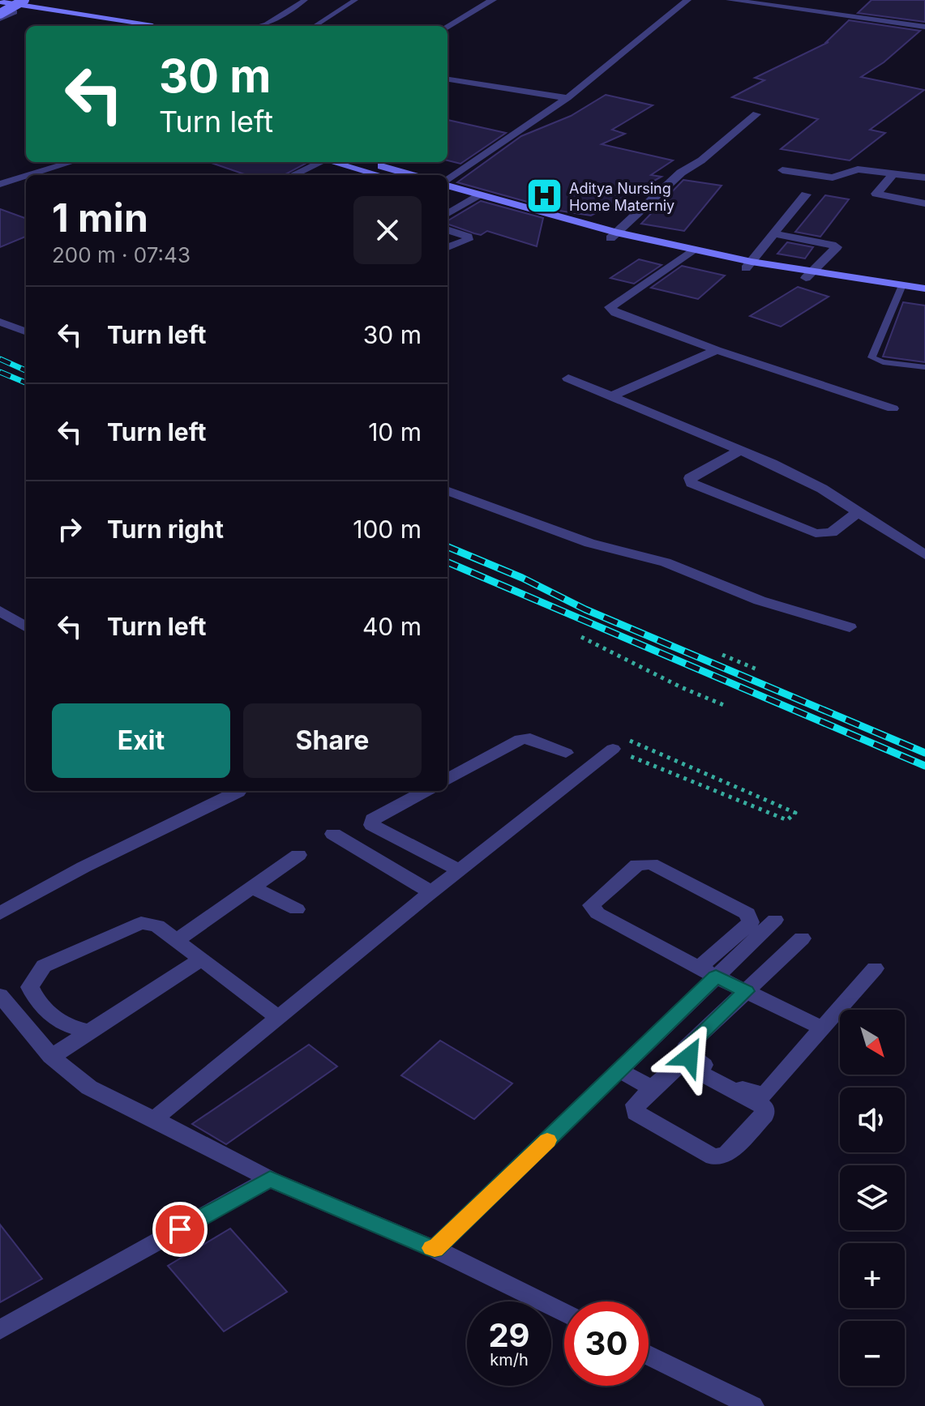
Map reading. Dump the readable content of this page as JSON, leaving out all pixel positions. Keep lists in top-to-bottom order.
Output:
{
  "places": {
    "hospital": ["Aditya Nursing Home Materniy"]
  },
  "north": "bottom right",
  "page": {
    "turn": ["30 m", "Turn left"],
    "heading": ["1 min", "200 m · 07:43"],
    "list": [
      {
        "name": "Turn left",
        "value": "30 m"
      },
      {
        "name": "Turn left",
        "value": "10 m"
      },
      {
        "name": "Turn right",
        "value": "100 m"
      },
      {
        "name": "Turn left",
        "value": "40 m"
      }
    ],
    "buttons": ["Exit", "Share"],
    "map_buttons": ["+", "−"],
    "speed": "29 km/h",
    "limit": "30"
  }
}
